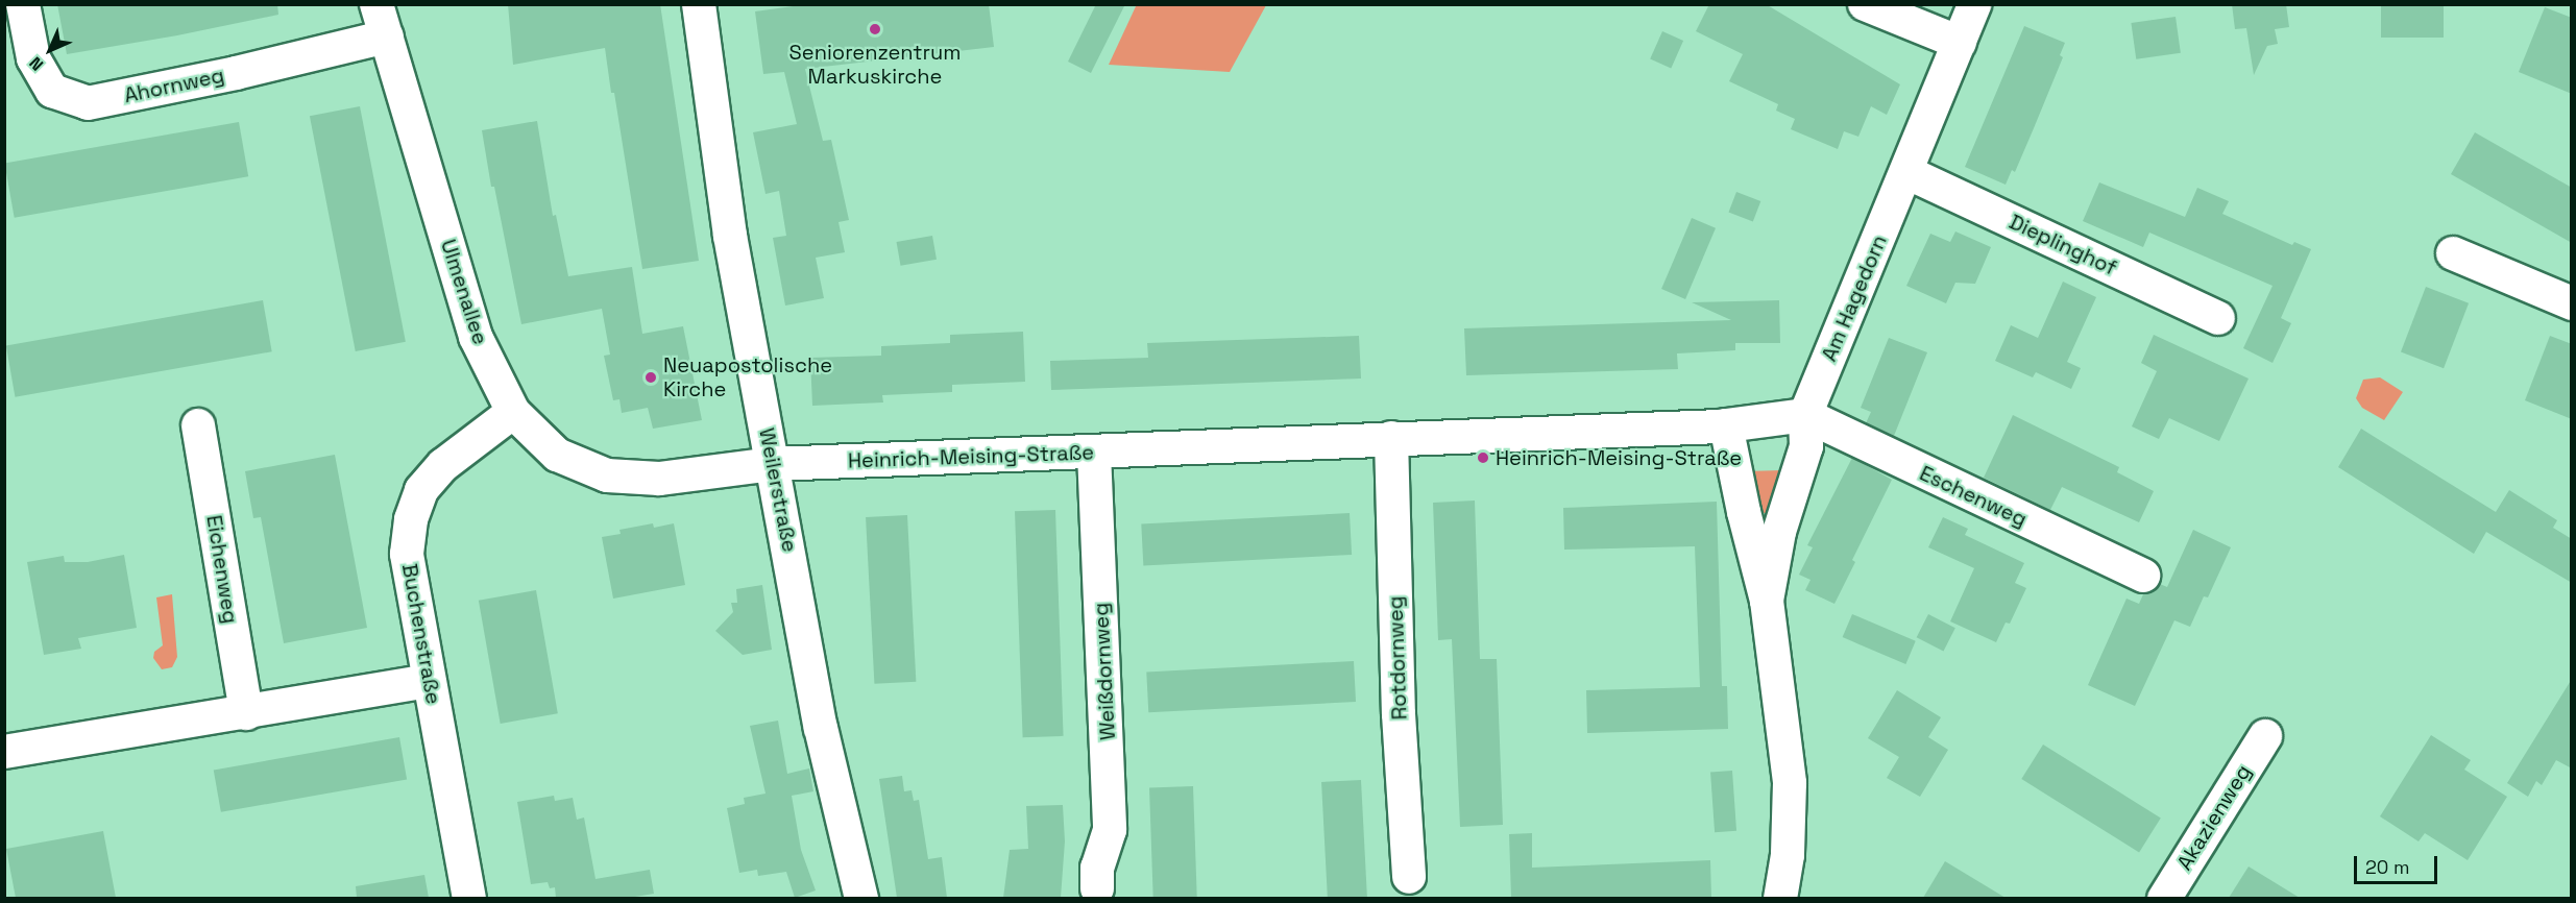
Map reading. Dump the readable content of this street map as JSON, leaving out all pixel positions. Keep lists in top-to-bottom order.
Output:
{
  "streets": {
    "street": [
      "Ahornweg",
      "Dieplinghof",
      "Ulmenallee",
      "Am Hagedorn",
      "Heinrich-Meising-Straße",
      "Weilerstraße",
      "Eschenweg",
      "Eichenweg",
      "Buchenstraße",
      "Rotdornweg",
      "Weißdornweg",
      "Akazienweg"
    ]
  },
  "crossings": [
    ["Ahornweg", "Ulmenallee"],
    ["Dieplinghof", "Am Hagedorn"],
    ["Ulmenallee", "Heinrich-Meising-Straße"],
    ["Ulmenallee", "Weilerstraße"],
    ["Ulmenallee", "Buchenstraße"],
    ["Am Hagedorn", "Heinrich-Meising-Straße"],
    ["Am Hagedorn", "Eschenweg"],
    ["Heinrich-Meising-Straße", "Weilerstraße"],
    ["Heinrich-Meising-Straße", "Eschenweg"],
    ["Heinrich-Meising-Straße", "Rotdornweg"],
    ["Heinrich-Meising-Straße", "Weißdornweg"]
  ],
  "places": ["Seniorenzentrum Markuskirche", "Neuapostolische Kirche", "Heinrich-Meising-Straße"],
  "scale_bar": "20 m",
  "north": "bottom left"
}
